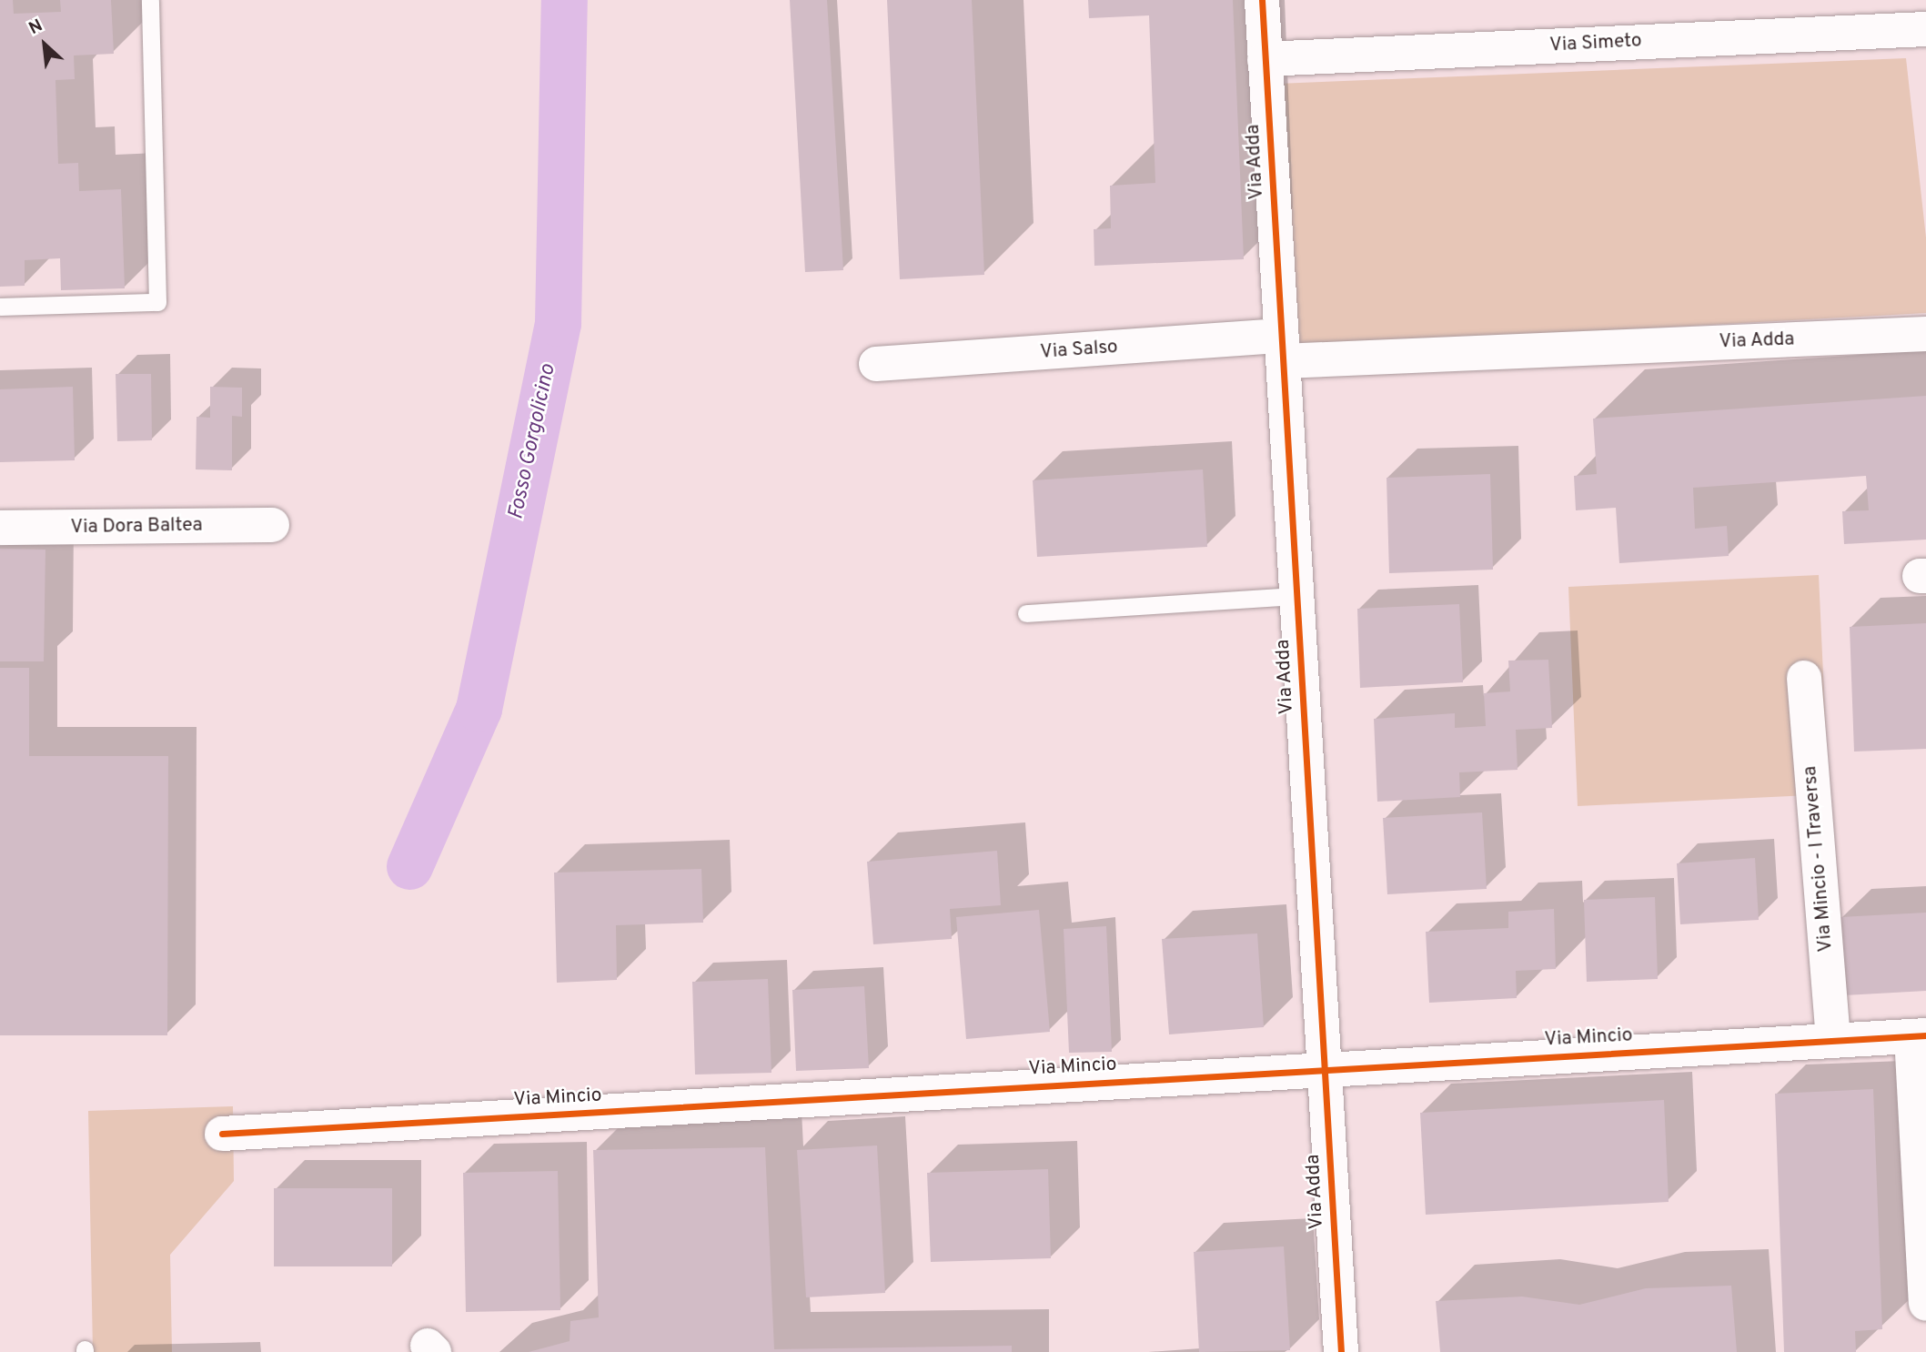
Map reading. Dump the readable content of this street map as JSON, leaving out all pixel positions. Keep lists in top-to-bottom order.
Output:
{
  "streets": {
    "street": [
      "Via Simeto",
      "Via Adda",
      "Via Salso",
      "Via Dora Baltea",
      "Via Mincio - I Traversa",
      "Via Mincio"
    ]
  },
  "crossings": [
    ["Via Simeto", "Via Adda"],
    ["Via Adda", "Via Salso"],
    ["Via Adda", "Via Mincio"],
    ["Via Mincio - I Traversa", "Via Mincio"]
  ],
  "water": ["Fosso Gorgolicino"],
  "north": "top left"
}
